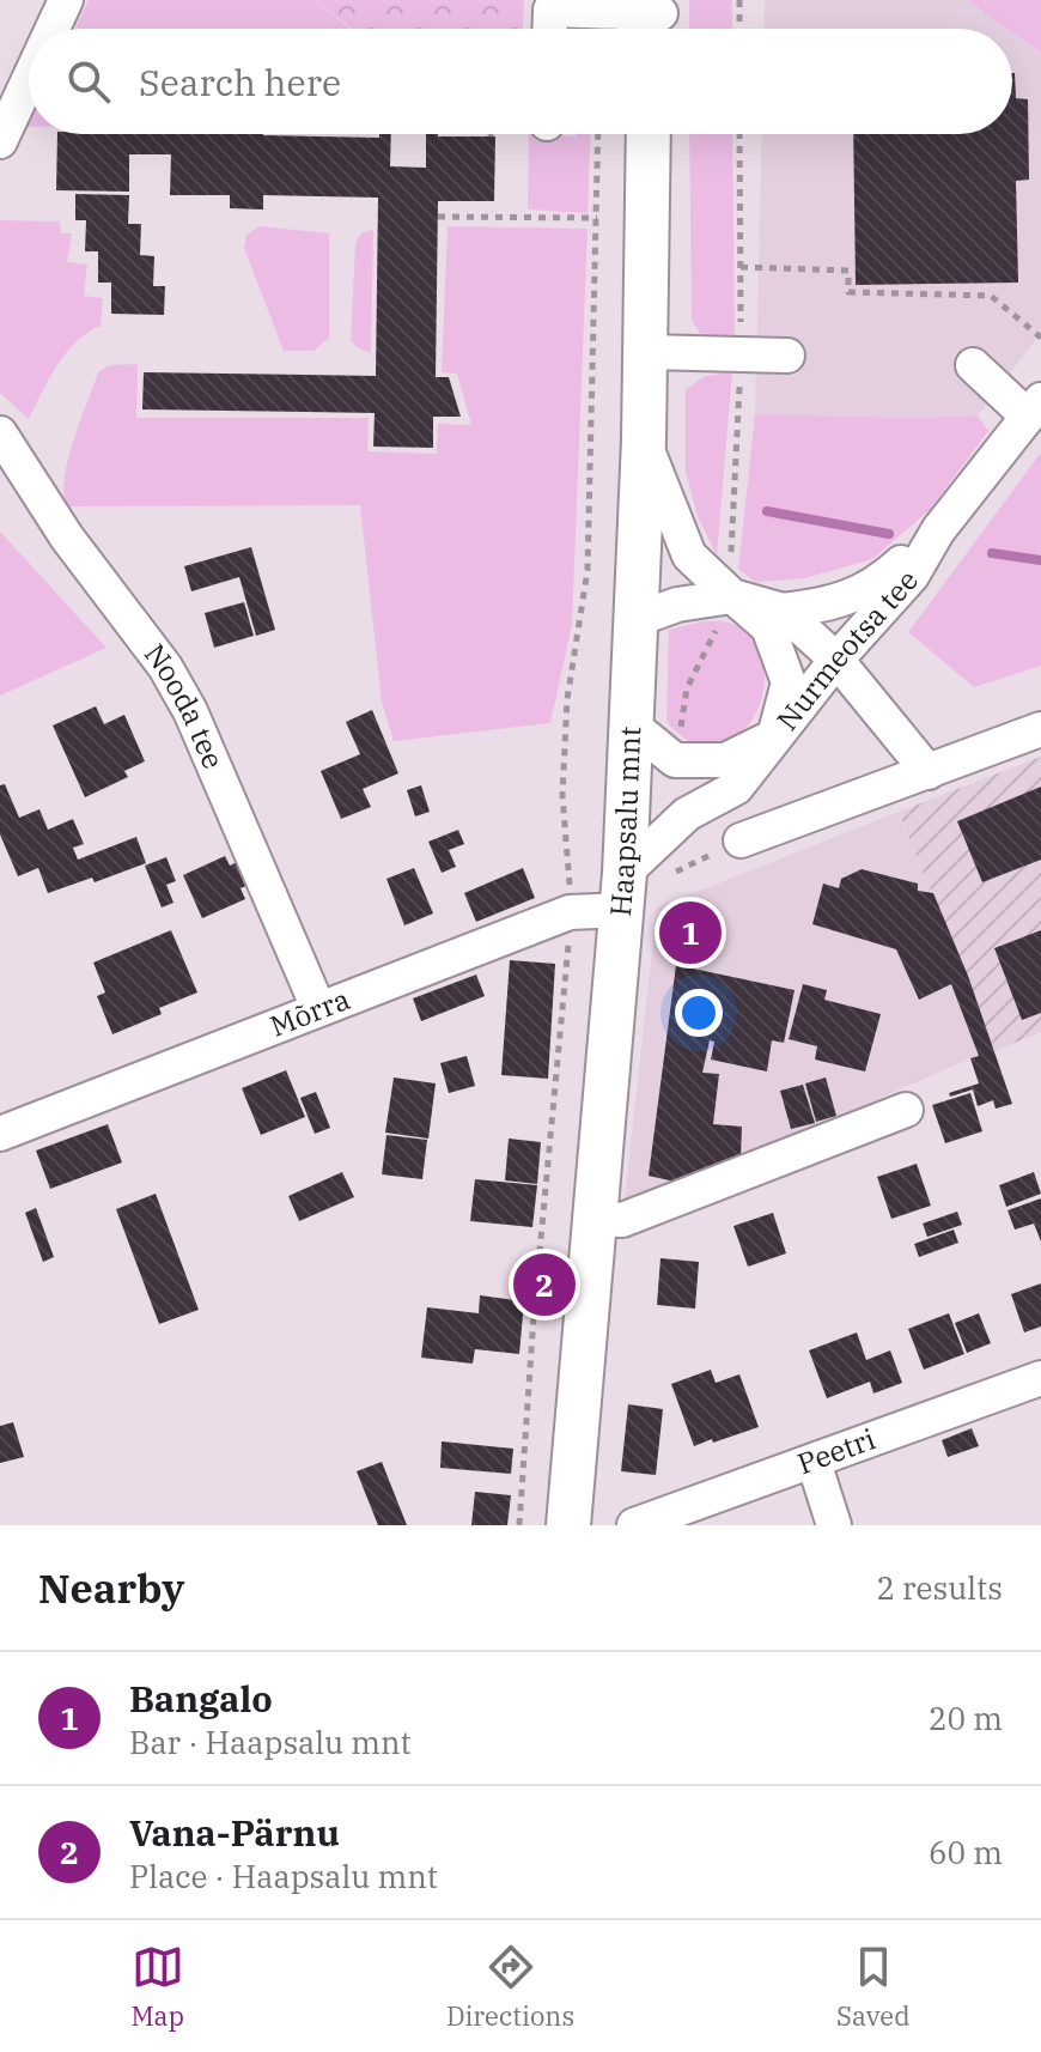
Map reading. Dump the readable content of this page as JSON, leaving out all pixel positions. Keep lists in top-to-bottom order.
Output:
{
  "streets": {
    "main road": ["Haapsalu mnt"],
    "street": [
      "Nurmeotsa tee",
      "Nooda tee",
      "Mõrra",
      "Peetri"
    ]
  },
  "crossings": [
    ["Nurmeotsa tee", "Haapsalu mnt"],
    ["Nurmeotsa tee", "Mõrra"],
    ["Nooda tee", "Mõrra"],
    ["Haapsalu mnt", "Mõrra"]
  ],
  "page": {
    "search": "Search here",
    "pins": ["1", "2"],
    "heading": ["Nearby", "2 results"],
    "list": [
      {
        "mark": "1",
        "name": "Bangalo",
        "note": "Bar · Haapsalu mnt",
        "value": "20 m"
      },
      {
        "mark": "2",
        "name": "Vana-Pärnu",
        "note": "Place · Haapsalu mnt",
        "value": "60 m"
      }
    ],
    "nav": ["Map", "Directions", "Saved"]
  }
}
